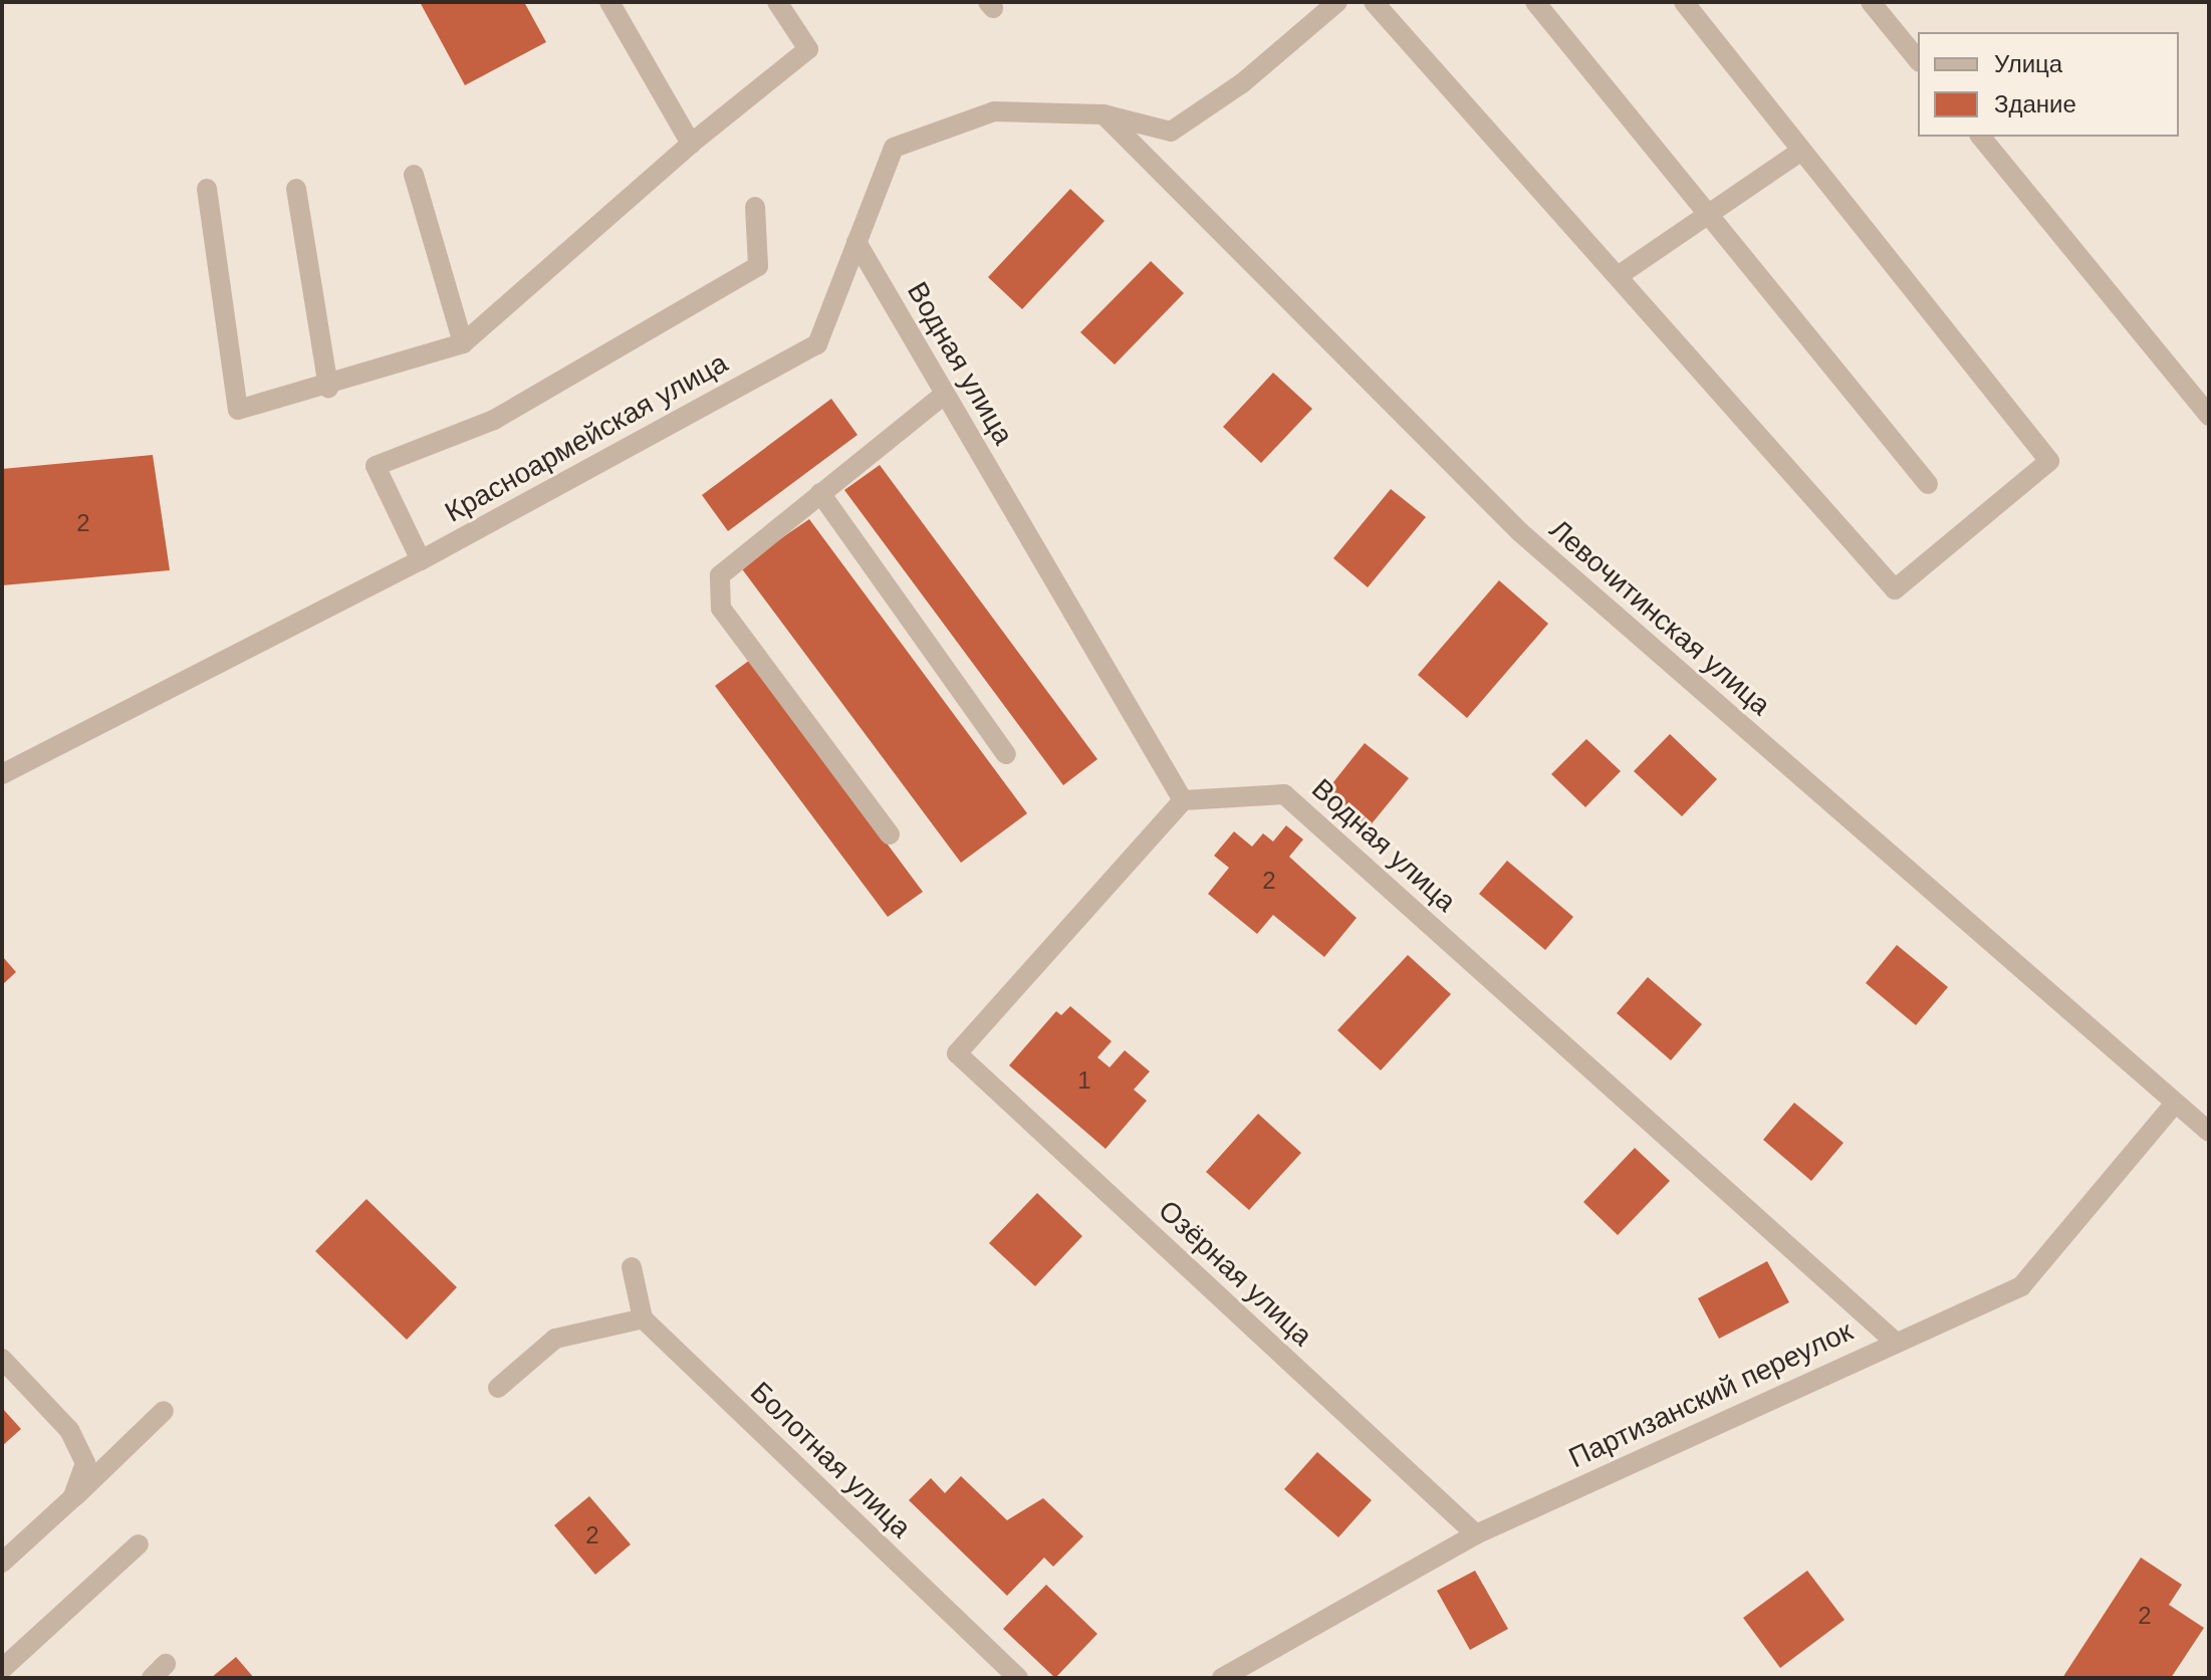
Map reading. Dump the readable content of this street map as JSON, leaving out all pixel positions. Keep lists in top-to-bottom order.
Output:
{
  "streets": {
    "street": [
      "Водная улица",
      "Красноармейская улица",
      "Левочитинская улица",
      "Озёрная улица",
      "Партизанский переулок",
      "Болотная улица"
    ]
  },
  "crossings": [
    ["Водная улица", "Красноармейская улица"],
    ["Водная улица", "Озёрная улица"],
    ["Водная улица", "Партизанский переулок"],
    ["Красноармейская улица", "Левочитинская улица"],
    ["Левочитинская улица", "Партизанский переулок"],
    ["Озёрная улица", "Партизанский переулок"]
  ],
  "house_numbers": [
    "2",
    "2",
    "1",
    "2",
    "2"
  ],
  "legend": ["Улица", "Здание"]
}
